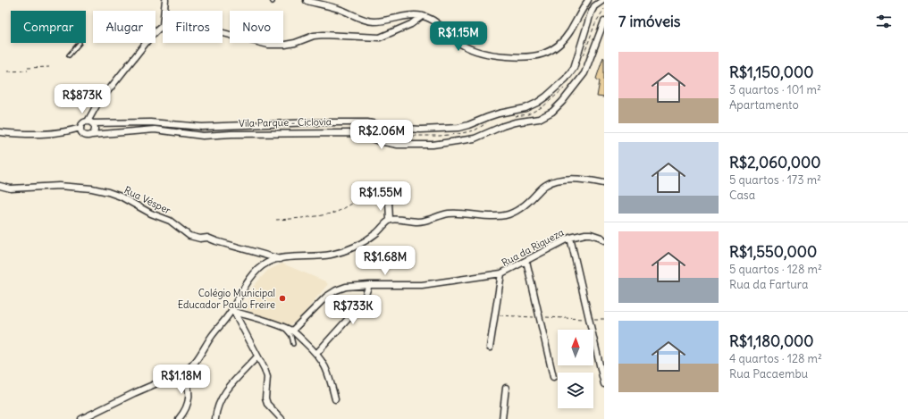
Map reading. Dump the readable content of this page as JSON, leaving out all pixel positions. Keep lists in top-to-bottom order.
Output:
{
  "streets": {
    "street": ["Rua Vésper", "Rua da Riqueza"]
  },
  "places": ["Colégio Municipal Educador Paulo Freire"],
  "north": "top",
  "page": {
    "heading": "7 imóveis",
    "chip": [
      "Comprar",
      "Alugar",
      "Filtros",
      "Novo"
    ],
    "price": [
      "R$1.15M",
      "R$873K",
      "R$2.06M",
      "R$1.55M",
      "R$1.68M",
      "R$733K",
      "R$1.18M"
    ],
    "list": [
      {
        "name": "R$1,150,000",
        "note": "3 quartos · 101 m² · Apartamento"
      },
      {
        "name": "R$2,060,000",
        "note": "5 quartos · 173 m² · Casa"
      },
      {
        "name": "R$1,550,000",
        "note": "5 quartos · 128 m² · Rua da Fartura"
      },
      {
        "name": "R$1,180,000",
        "note": "4 quartos · 128 m² · Rua Pacaembu"
      }
    ]
  }
}
